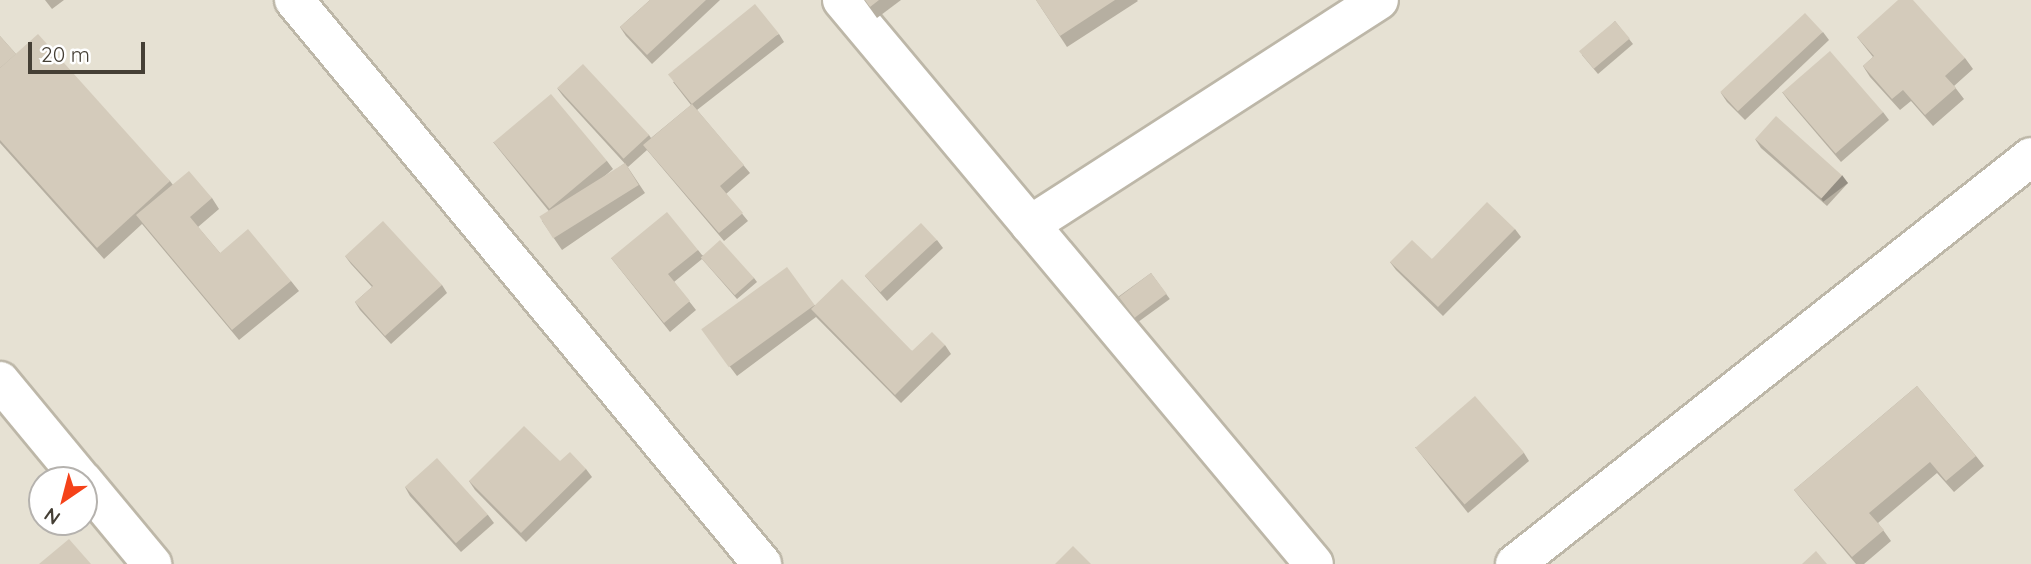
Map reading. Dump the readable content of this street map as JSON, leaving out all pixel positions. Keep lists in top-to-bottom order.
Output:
{
  "scale_bar": "20 m",
  "north": "bottom left"
}
